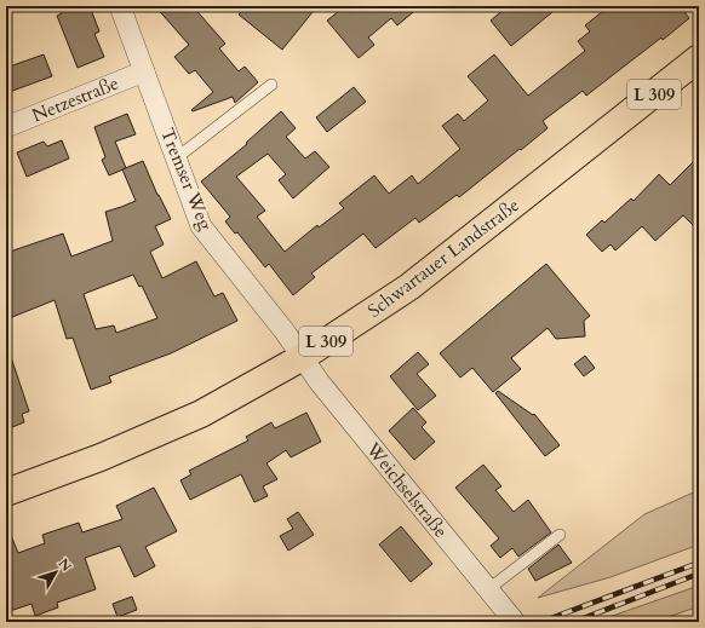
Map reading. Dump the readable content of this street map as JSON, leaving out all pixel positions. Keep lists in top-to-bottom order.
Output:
{
  "streets": {
    "main road": ["L 309", "Schwartauer Landstraße"],
    "street": ["Netzestraße", "Tremser Weg", "Weichselstraße"]
  },
  "crossings": [
    ["Netzestraße", "Tremser Weg"],
    ["Tremser Weg", "Schwartauer Landstraße"],
    ["Tremser Weg", "Weichselstraße"],
    ["Schwartauer Landstraße", "Weichselstraße"]
  ],
  "north": "top right"
}
